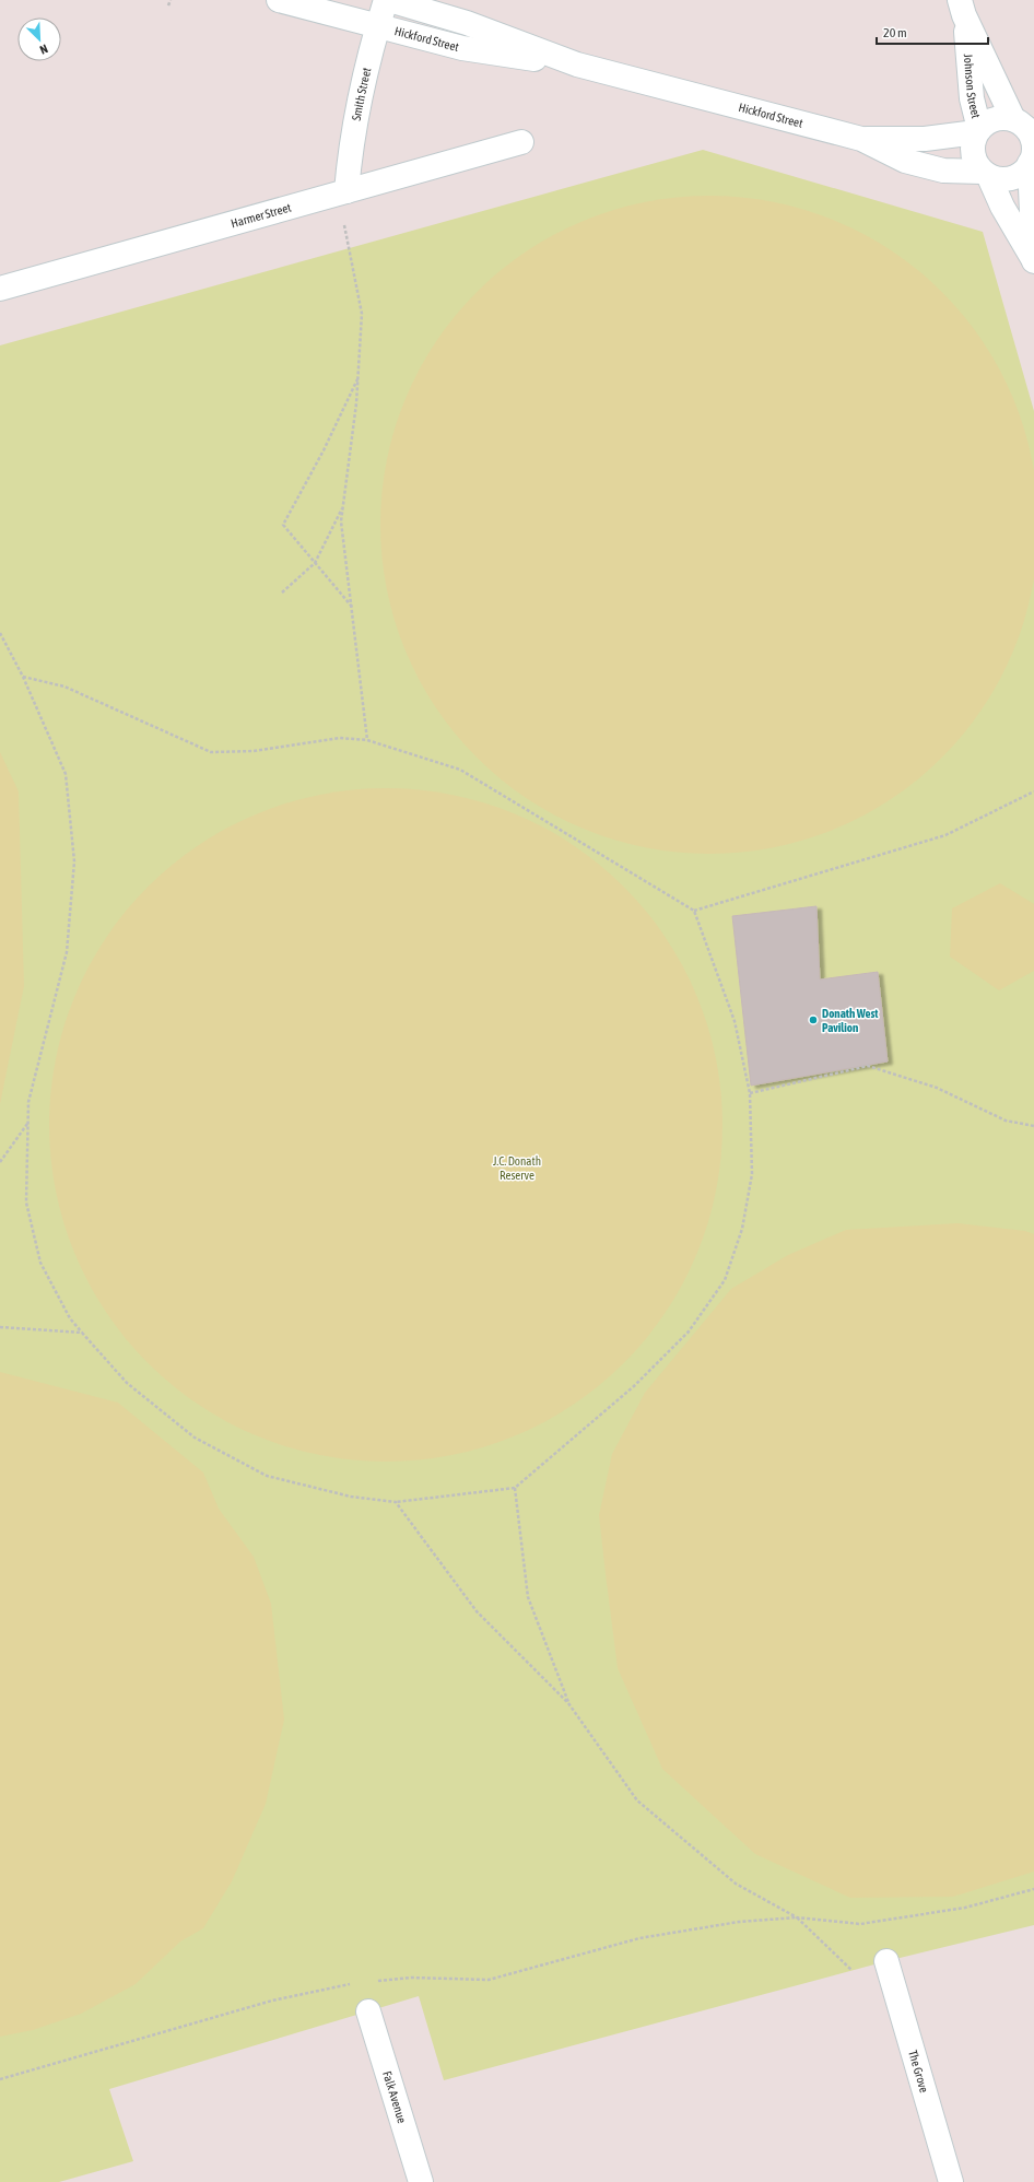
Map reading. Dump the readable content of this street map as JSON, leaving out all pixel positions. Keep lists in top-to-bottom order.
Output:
{
  "streets": {
    "street": [
      "Hickford Street",
      "Johnson Street",
      "Smith Street",
      "Harmer Street",
      "The Grove",
      "Falk Avenue"
    ]
  },
  "crossings": [
    ["Hickford Street", "Johnson Street"],
    ["Hickford Street", "Smith Street"],
    ["Smith Street", "Harmer Street"]
  ],
  "parks": ["J.C. Donath Reserve"],
  "places": ["Donath West Pavilion"],
  "scale_bar": "20 m",
  "north": "bottom right"
}
